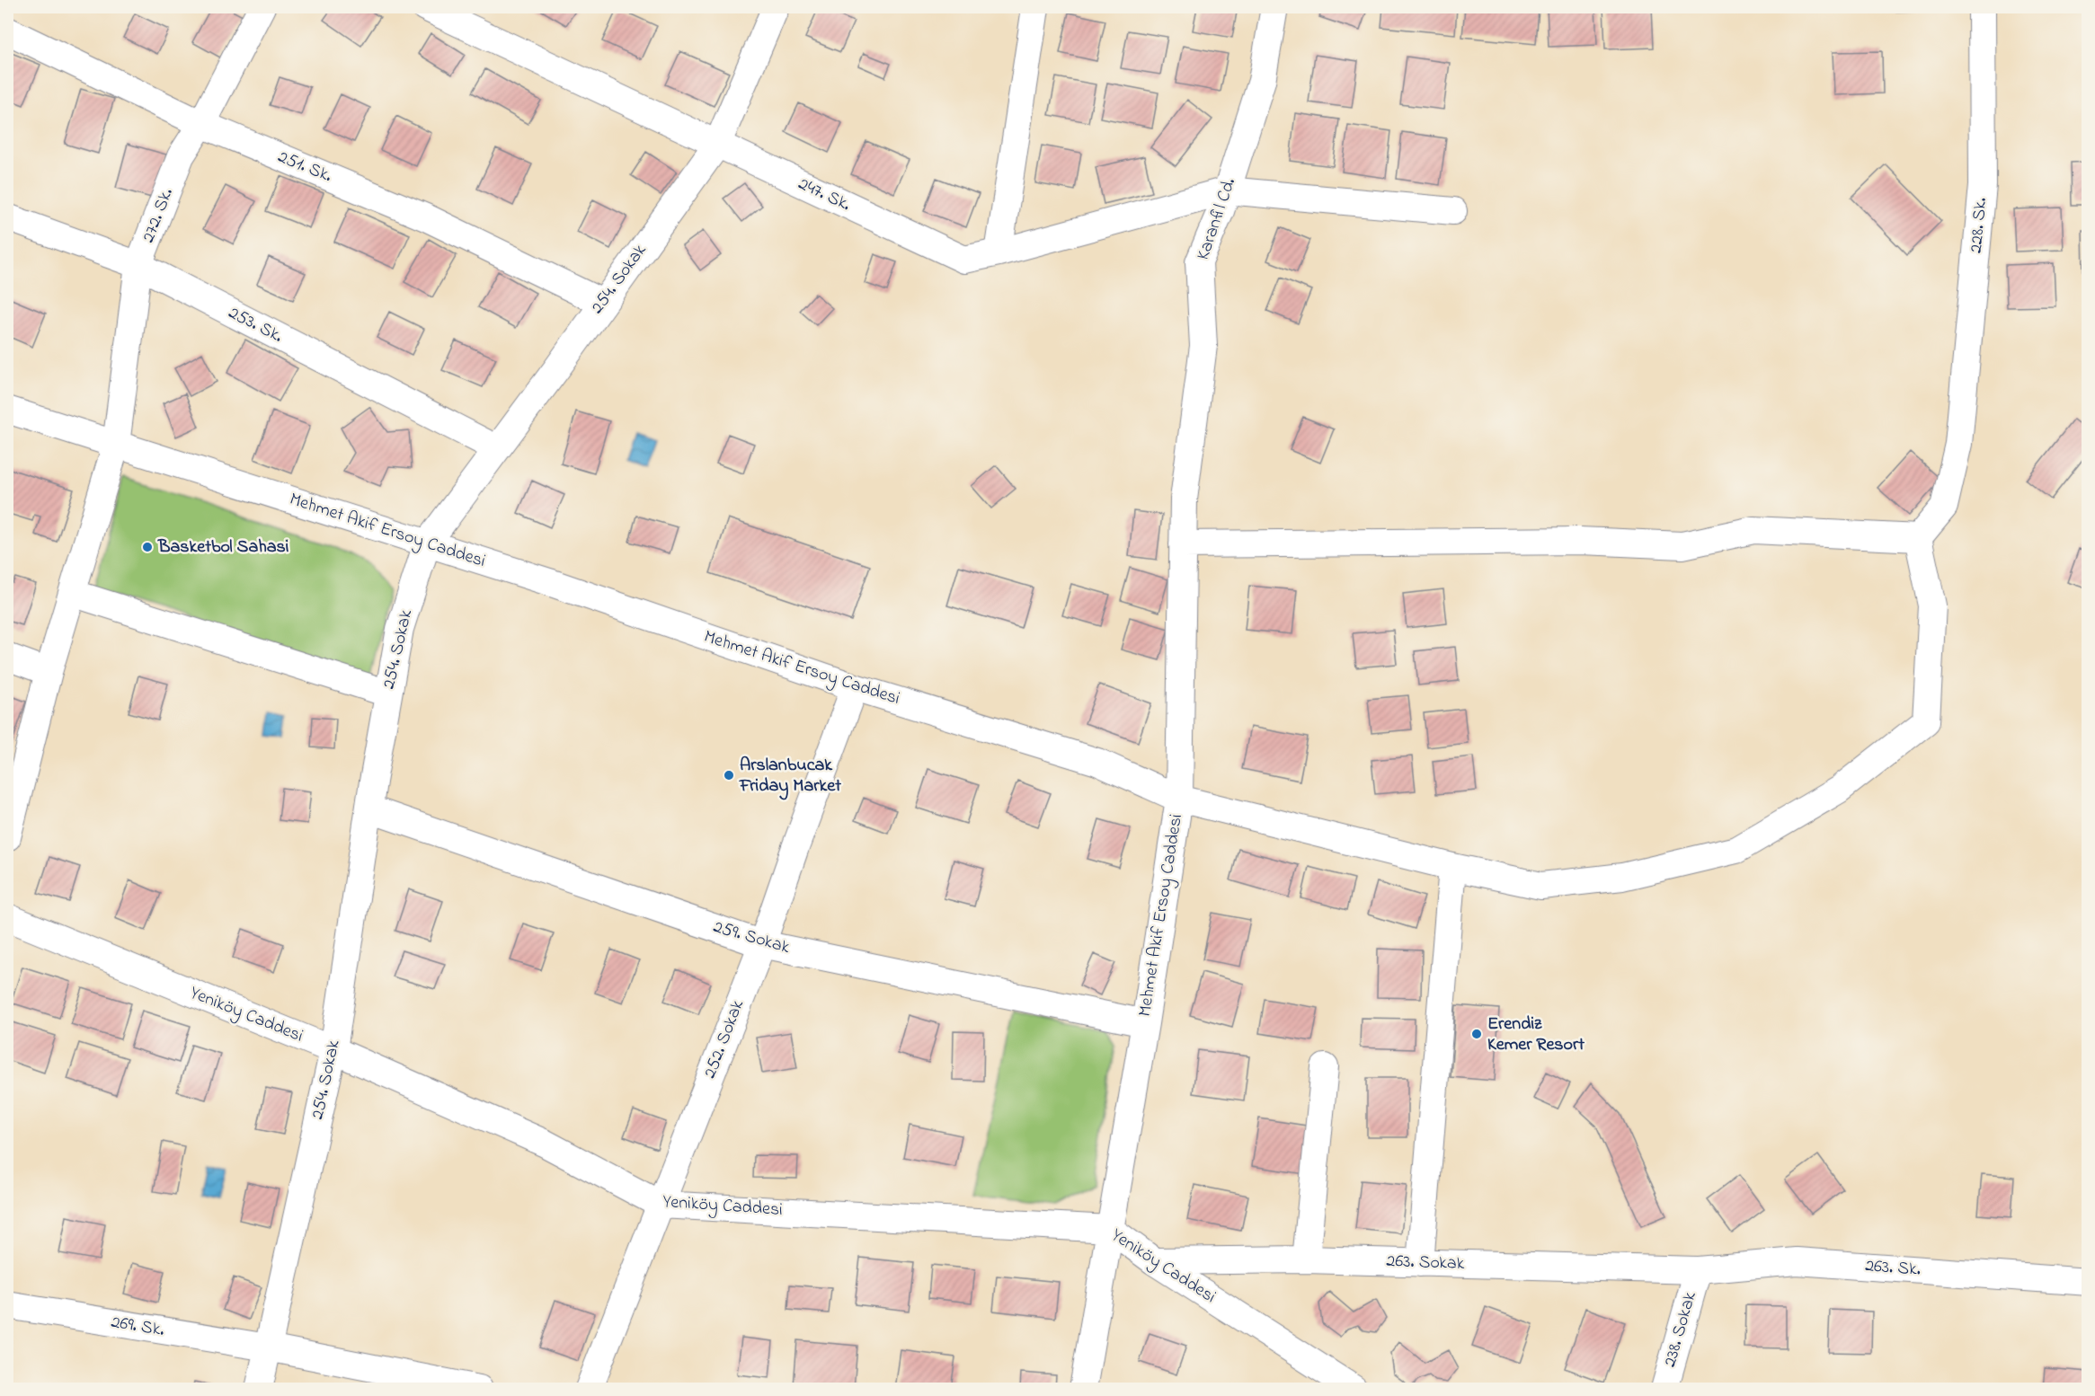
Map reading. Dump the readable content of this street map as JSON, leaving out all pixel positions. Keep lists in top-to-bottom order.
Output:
{
  "streets": {
    "street": [
      "251. Sk.",
      "247. Sk.",
      "272. Sk.",
      "Karanfil Cd.",
      "228. Sk.",
      "254. Sokak",
      "253. Sk.",
      "Mehmet Akif Ersoy Caddesi",
      "259. Sokak",
      "Yeniköy Caddesi",
      "252. Sokak",
      "263. Sokak",
      "263. Sk.",
      "269. Sk.",
      "238. Sokak"
    ]
  },
  "crossings": [
    ["251. Sk.", "272. Sk."],
    ["251. Sk.", "254. Sokak"],
    ["247. Sk.", "Karanfil Cd."],
    ["247. Sk.", "254. Sokak"],
    ["272. Sk.", "253. Sk."],
    ["272. Sk.", "Mehmet Akif Ersoy Caddesi"],
    ["Karanfil Cd.", "Mehmet Akif Ersoy Caddesi"],
    ["254. Sokak", "253. Sk."],
    ["254. Sokak", "Mehmet Akif Ersoy Caddesi"],
    ["254. Sokak", "259. Sokak"],
    ["254. Sokak", "Yeniköy Caddesi"],
    ["254. Sokak", "269. Sk."],
    ["Mehmet Akif Ersoy Caddesi", "259. Sokak"],
    ["Mehmet Akif Ersoy Caddesi", "Yeniköy Caddesi"],
    ["Mehmet Akif Ersoy Caddesi", "252. Sokak"],
    ["259. Sokak", "252. Sokak"],
    ["Yeniköy Caddesi", "252. Sokak"],
    ["Yeniköy Caddesi", "263. Sokak"],
    ["263. Sokak", "263. Sk."],
    ["263. Sokak", "238. Sokak"],
    ["263. Sk.", "238. Sokak"]
  ],
  "places": ["Basketbol Sahasi", "Arslanbucak Friday Market", "Erendiz Kemer Resort"]
}
